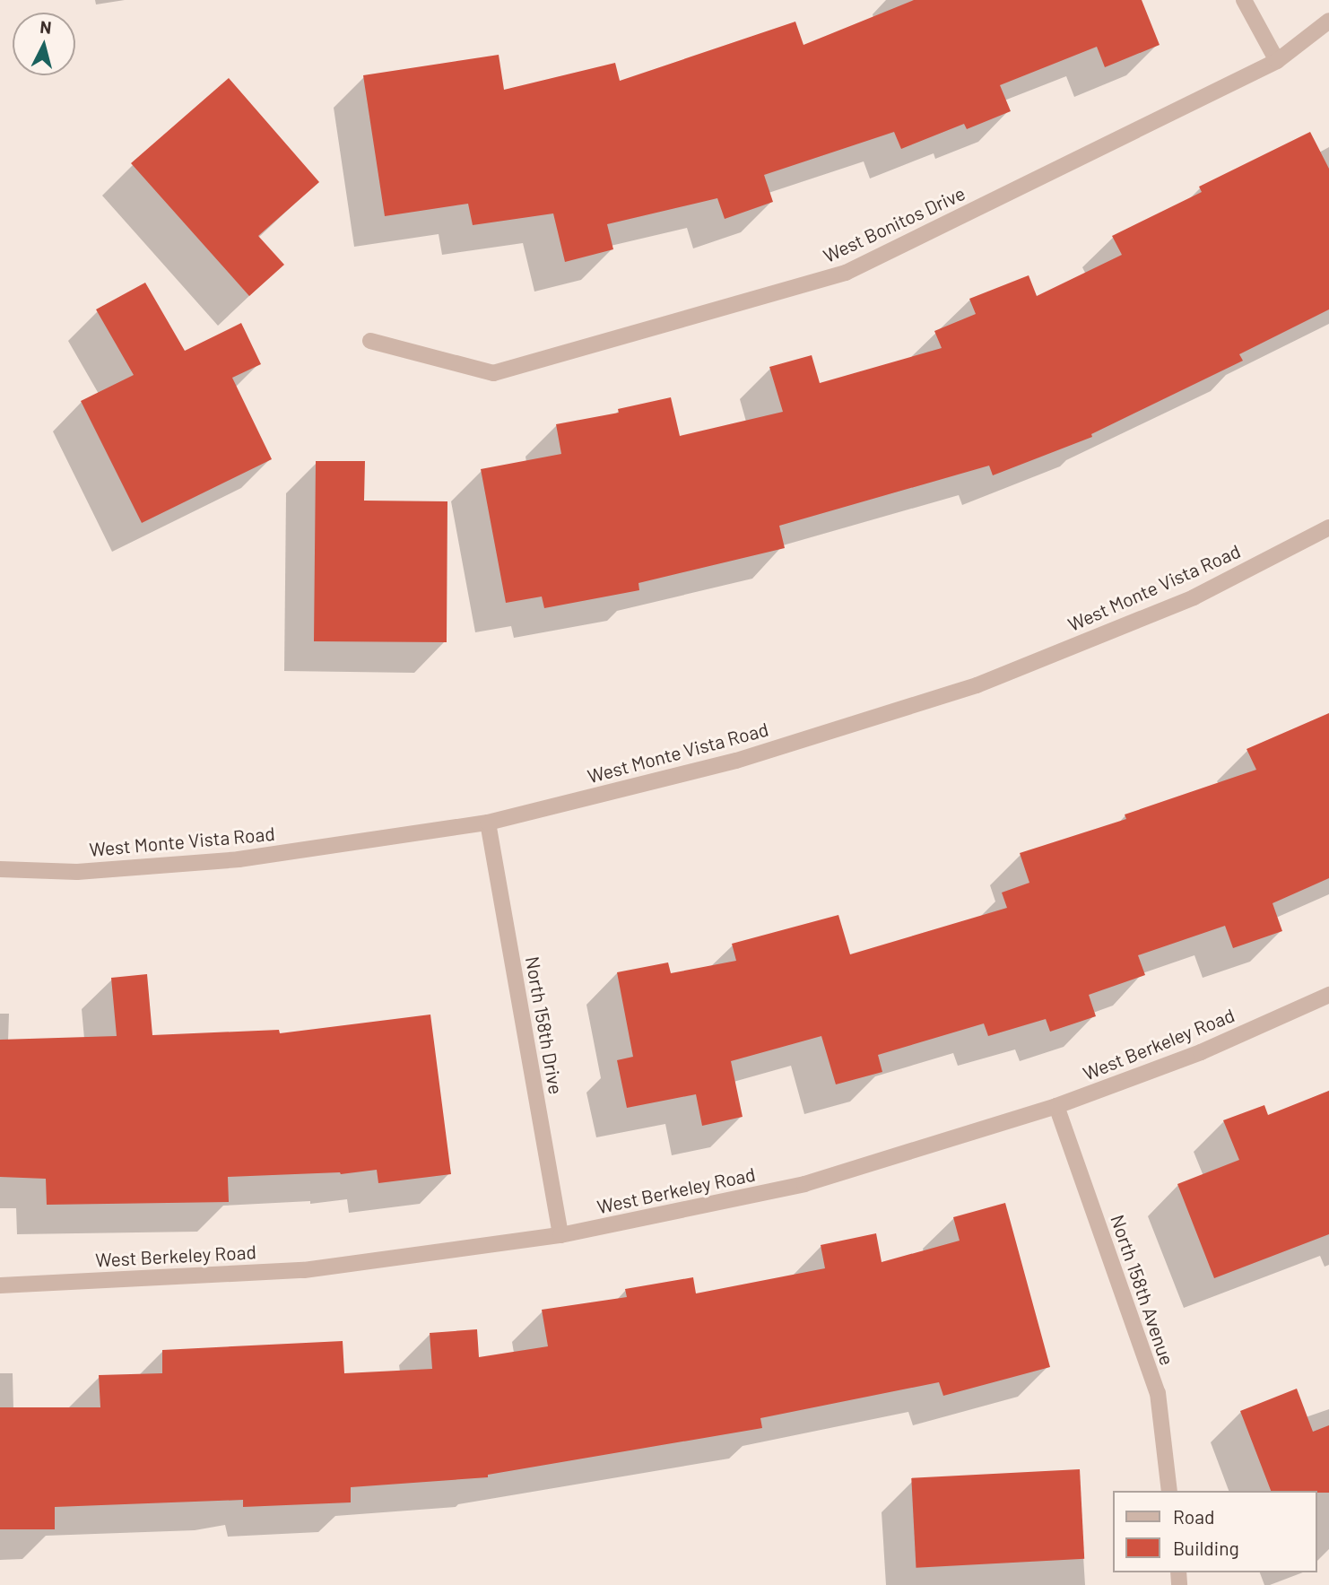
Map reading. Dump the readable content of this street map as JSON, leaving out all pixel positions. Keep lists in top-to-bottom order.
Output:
{
  "streets": {
    "street": [
      "West Bonitos Drive",
      "West Monte Vista Road",
      "North 158th Drive",
      "West Berkeley Road",
      "North 158th Avenue"
    ]
  },
  "crossings": [
    ["West Monte Vista Road", "North 158th Drive"],
    ["North 158th Drive", "West Berkeley Road"],
    ["West Berkeley Road", "North 158th Avenue"]
  ],
  "legend": ["Road", "Building"],
  "north": "top"
}
